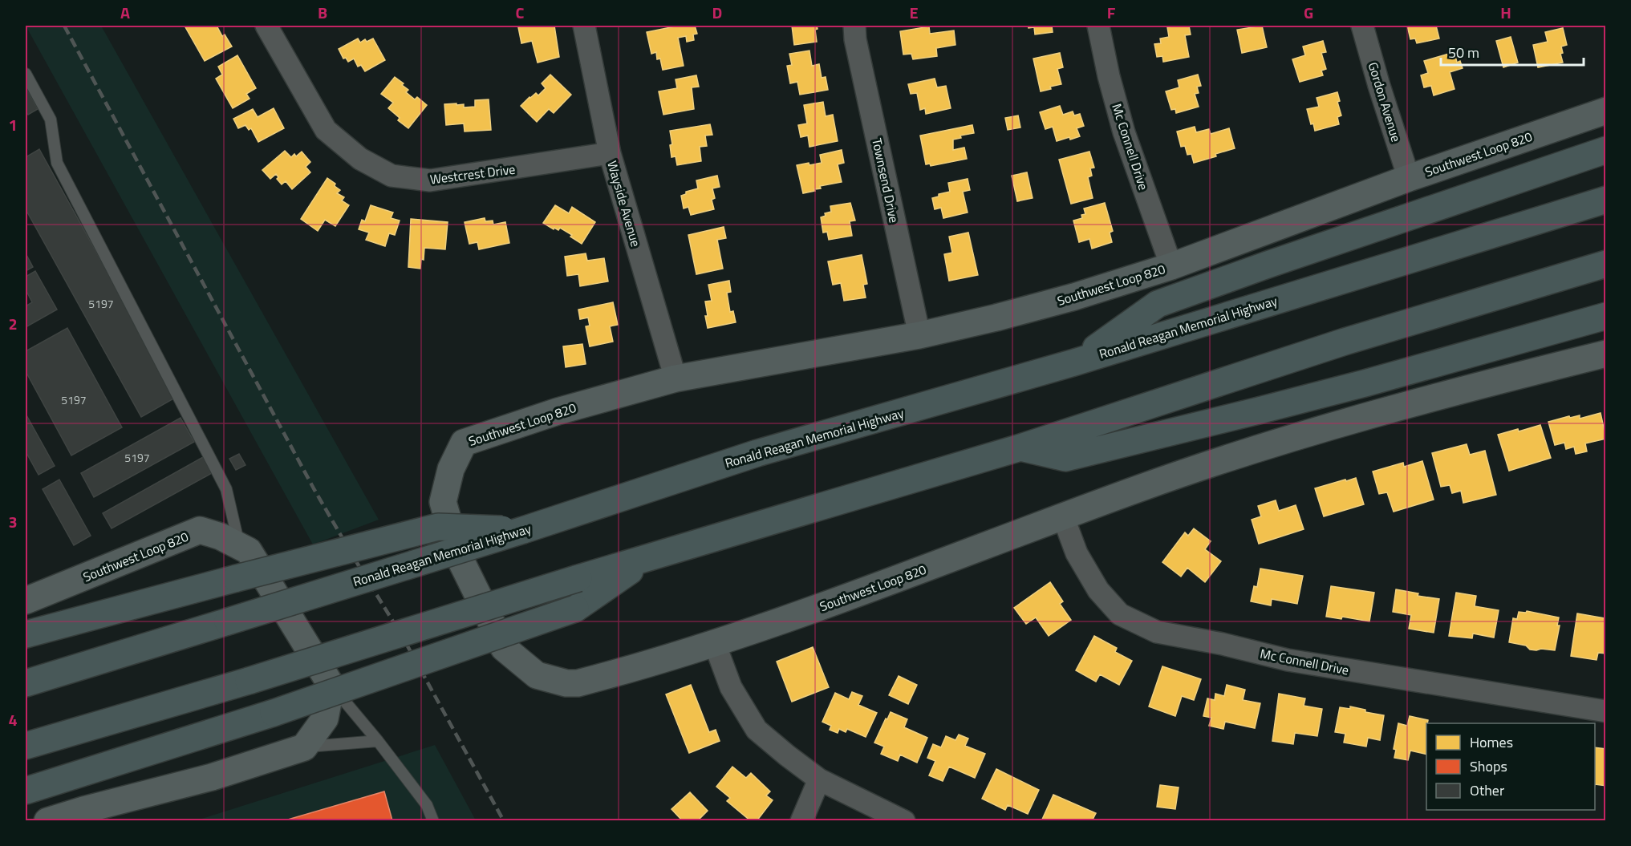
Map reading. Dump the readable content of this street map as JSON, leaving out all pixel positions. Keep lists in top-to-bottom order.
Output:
{
  "streets": {
    "highway": ["Ronald Reagan Memorial Highway"],
    "main road": ["Southwest Loop 820"],
    "street": [
      "Gordon Avenue",
      "Mc Connell Drive",
      "Westcrest Drive",
      "Townsend Drive",
      "Wayside Avenue"
    ]
  },
  "crossings": [
    ["Gordon Avenue", "Southwest Loop 820"],
    ["Mc Connell Drive", "Southwest Loop 820"],
    ["Southwest Loop 820", "Townsend Drive"],
    ["Southwest Loop 820", "Wayside Avenue"],
    ["Westcrest Drive", "Wayside Avenue"]
  ],
  "house_numbers": ["5197", "5197", "5197"],
  "legend": ["Homes", "Shops", "Other"],
  "scale_bar": "50 m",
  "grid": {
    "columns": [
      "A",
      "B",
      "C",
      "D",
      "E",
      "F",
      "G",
      "H"
    ],
    "rows": [
      "1",
      "2",
      "3",
      "4"
    ]
  }
}
